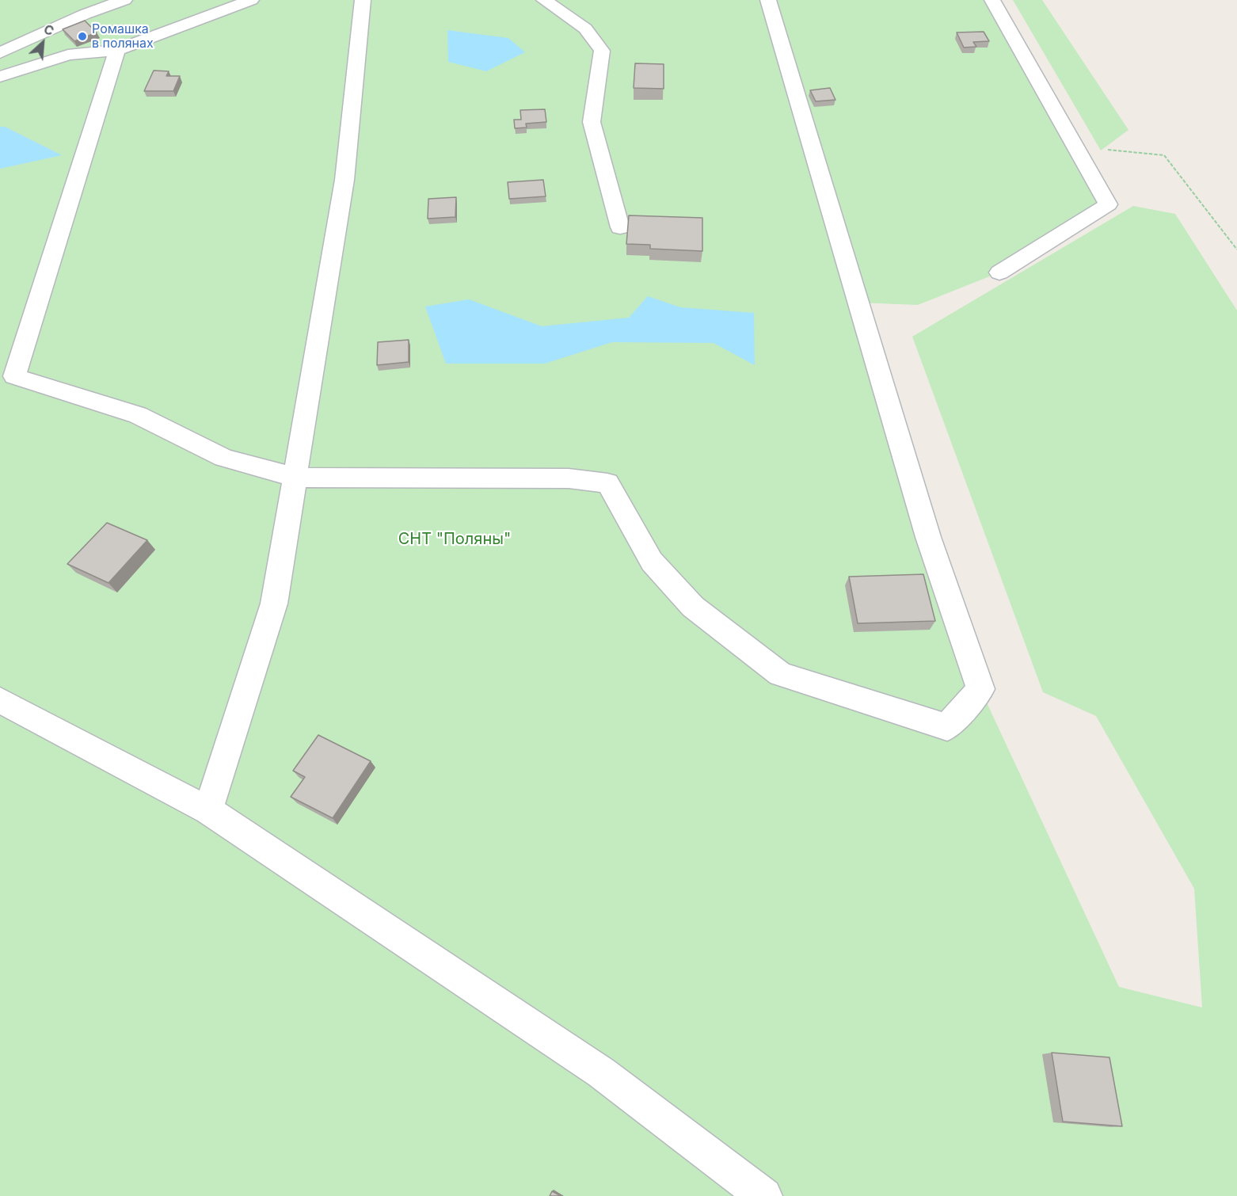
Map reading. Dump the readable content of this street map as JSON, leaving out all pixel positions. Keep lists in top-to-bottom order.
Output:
{
  "parks": ["СНТ \"Поляны\""],
  "places": ["Ромашка в полянах"],
  "north": "top right"
}
